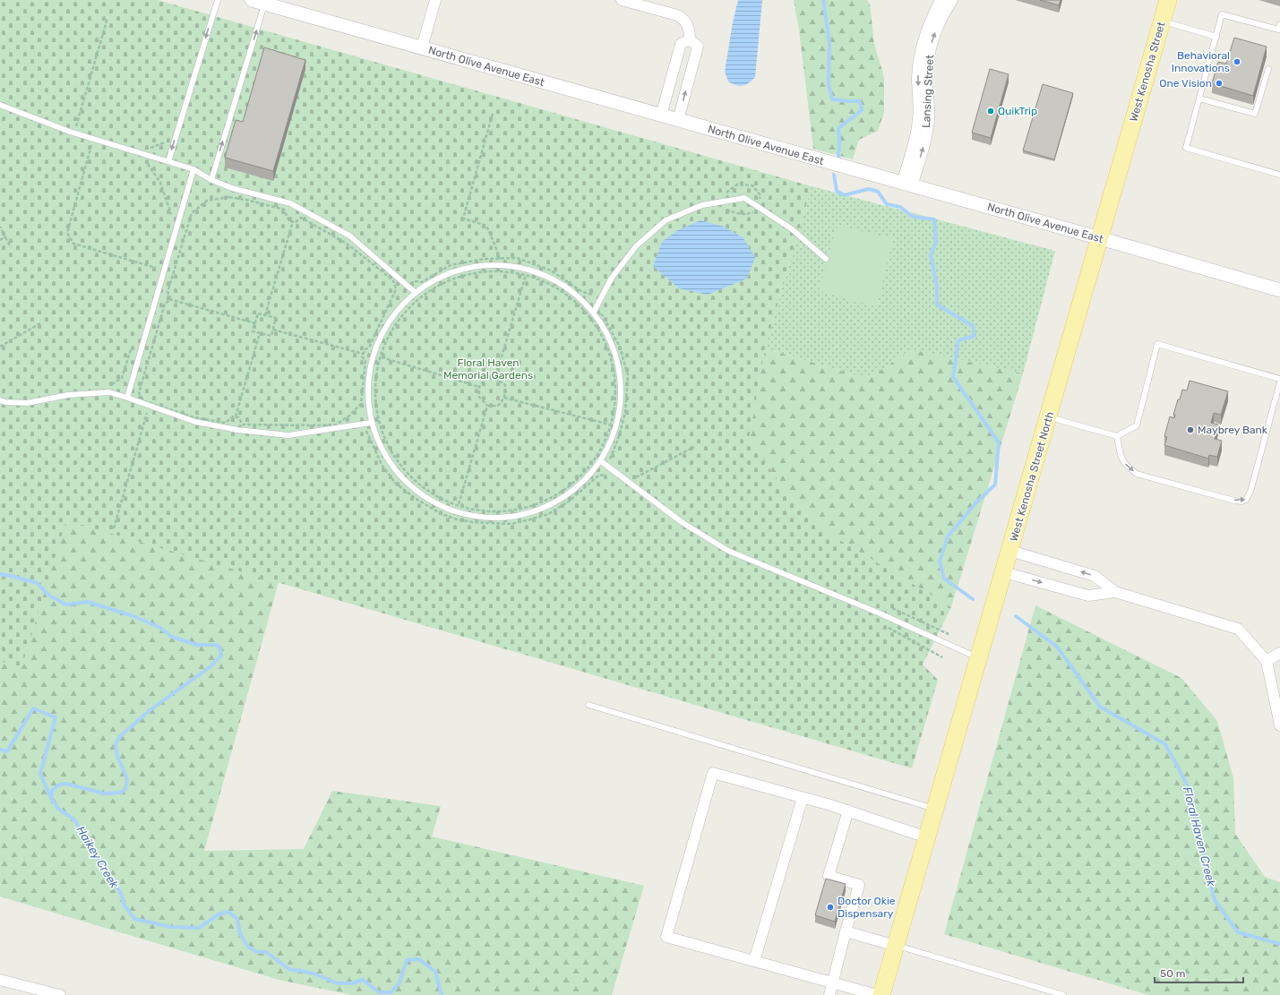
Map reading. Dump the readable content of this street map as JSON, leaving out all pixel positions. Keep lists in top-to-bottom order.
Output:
{
  "streets": {
    "main road": ["West Kenosha Street", "West Kenosha Street North"],
    "street": ["North Olive Avenue East", "Lansing Street"]
  },
  "crossings": [
    ["North Olive Avenue East", "Lansing Street"],
    ["North Olive Avenue East", "West Kenosha Street North"],
    ["West Kenosha Street", "West Kenosha Street North"]
  ],
  "water": ["Floral Haven Creek", "Haikey Creek"],
  "parks": ["Floral Haven Memorial Gardens"],
  "places": [
    "Behavioral Innovations",
    "One Vision",
    "QuikTrip",
    "Maybrey Bank",
    "Doctor Okie Dispensary"
  ],
  "scale_bar": "50 m"
}
